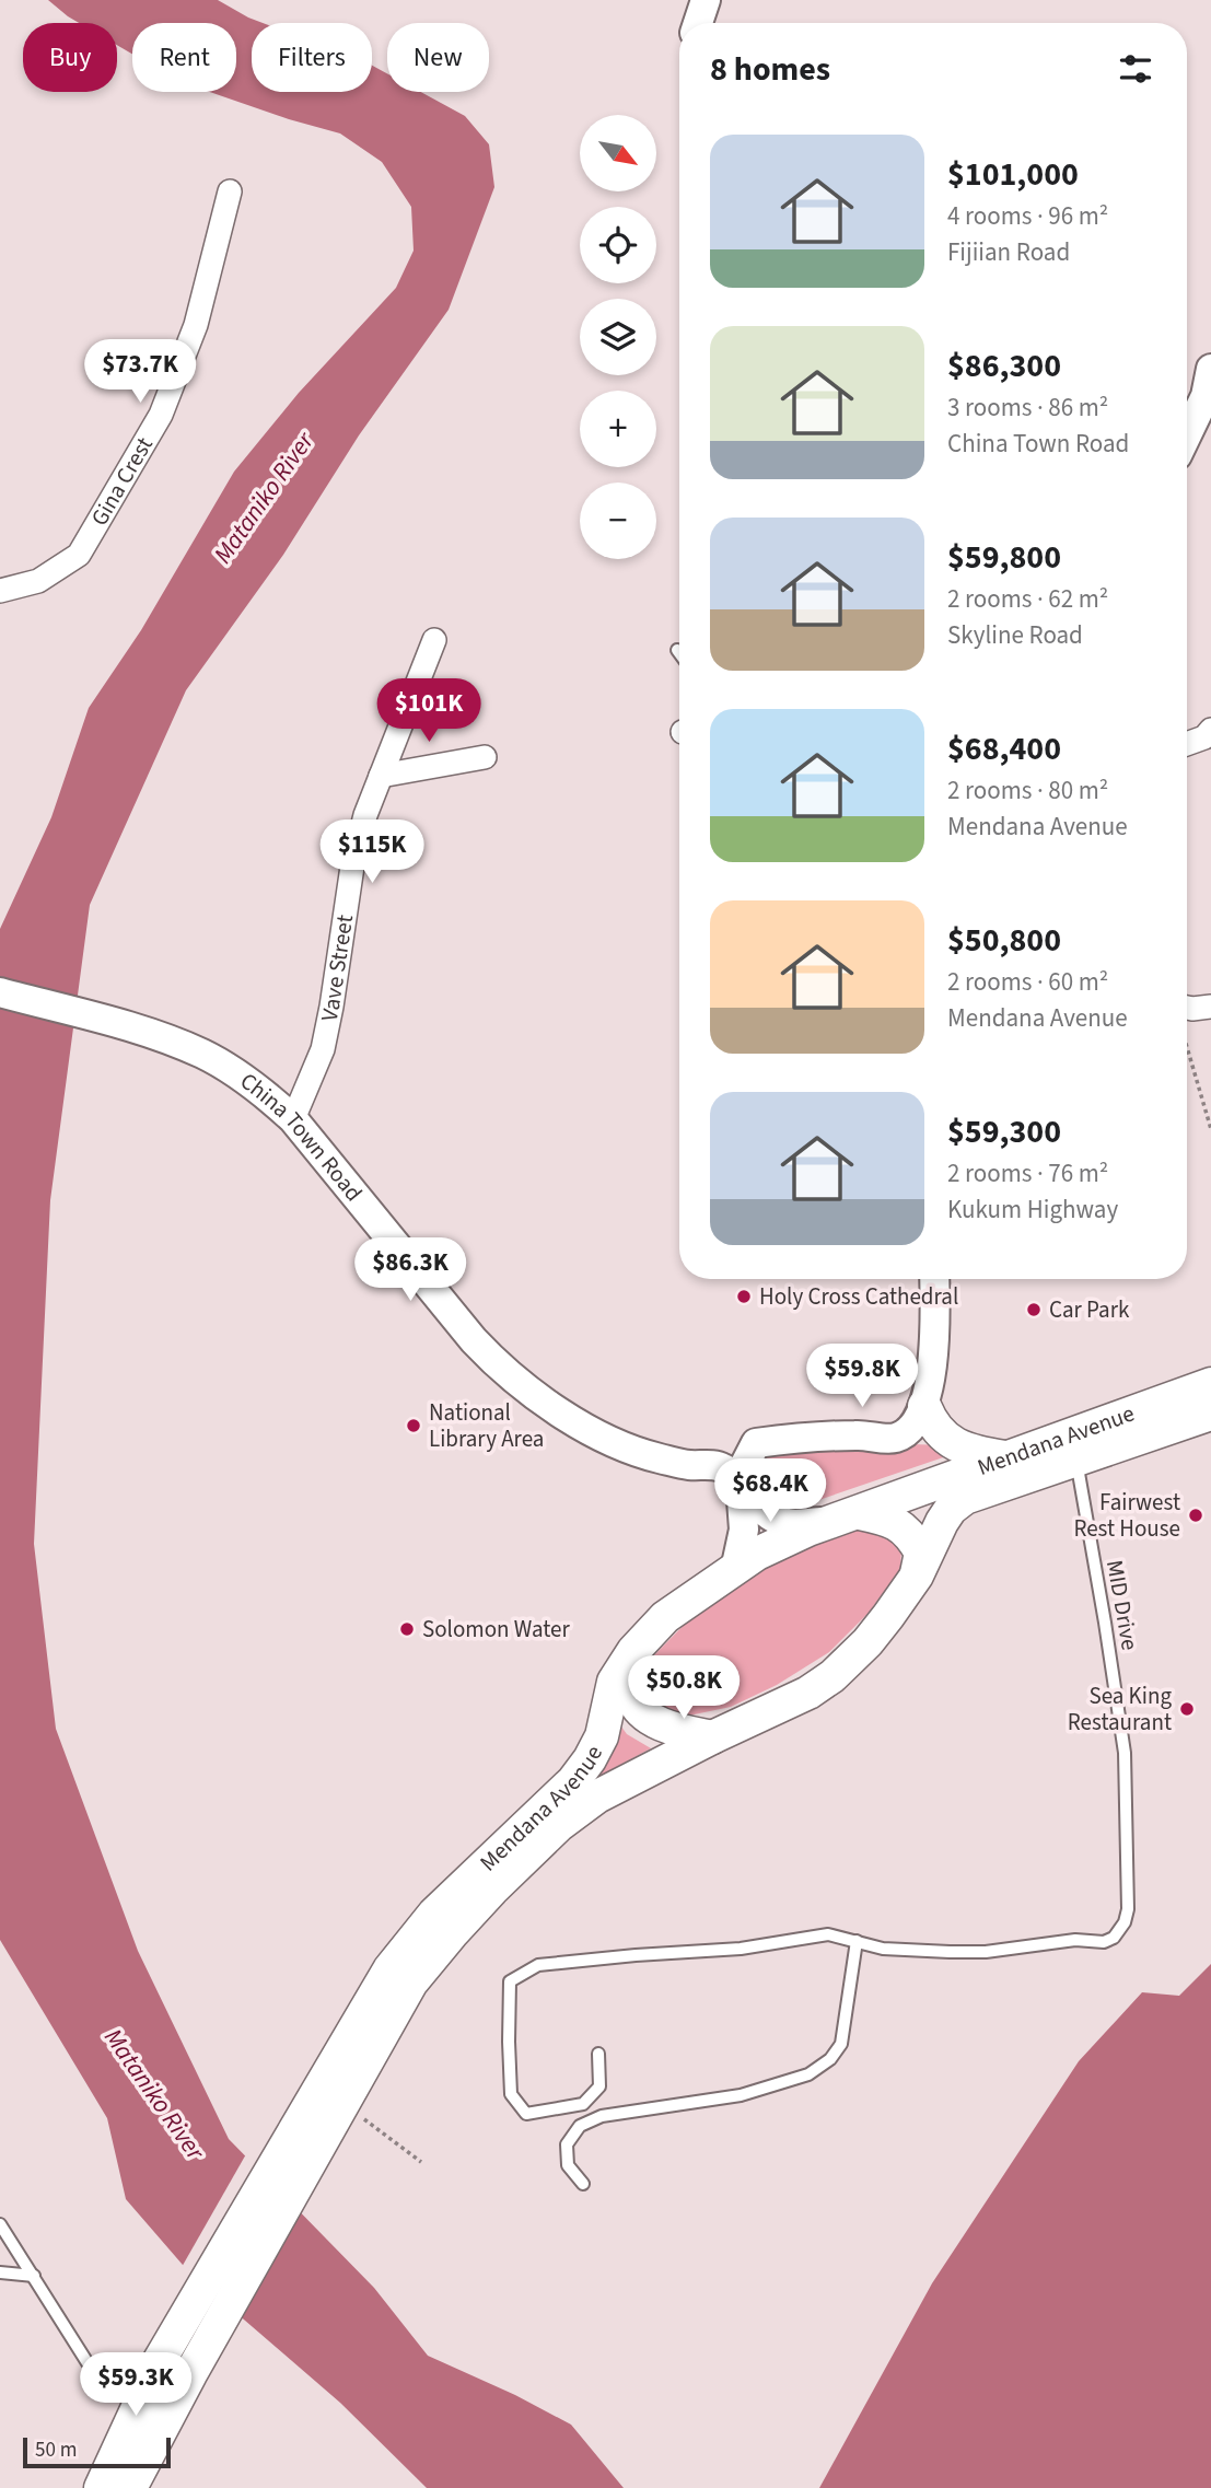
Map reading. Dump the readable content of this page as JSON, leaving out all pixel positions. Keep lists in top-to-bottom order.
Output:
{
  "streets": {
    "main road": ["Mendana Avenue"],
    "street": ["Gina Crest", "Vave Street", "China Town Road"],
    "lane": ["MID Drive"]
  },
  "crossings": [
    ["Vave Street", "China Town Road"],
    ["Mendana Avenue", "MID Drive"]
  ],
  "water": ["Mataniko River"],
  "places": [
    "Holy Cross Cathedral",
    "Car Park",
    "National Library Area",
    "Fairwest Rest House",
    "Solomon Water",
    "Sea King Restaurant"
  ],
  "scale_bar": "50 m",
  "north": "bottom right",
  "page": {
    "chip": [
      "Buy",
      "Rent",
      "Filters",
      "New"
    ],
    "heading": "8 homes",
    "map_buttons": ["+", "−"],
    "list": [
      {
        "name": "$101,000",
        "note": "4 rooms · 96 m² · Fijiian Road"
      },
      {
        "name": "$86,300",
        "note": "3 rooms · 86 m² · China Town Road"
      },
      {
        "name": "$59,800",
        "note": "2 rooms · 62 m² · Skyline Road"
      },
      {
        "name": "$68,400",
        "note": "2 rooms · 80 m² · Mendana Avenue"
      },
      {
        "name": "$50,800",
        "note": "2 rooms · 60 m² · Mendana Avenue"
      },
      {
        "name": "$59,300",
        "note": "2 rooms · 76 m² · Kukum Highway"
      }
    ],
    "price": [
      "$73.7K",
      "$101K",
      "$115K",
      "$86.3K",
      "$59.8K",
      "$68.4K",
      "$50.8K",
      "$59.3K"
    ],
    "scale": "50 m"
  }
}
